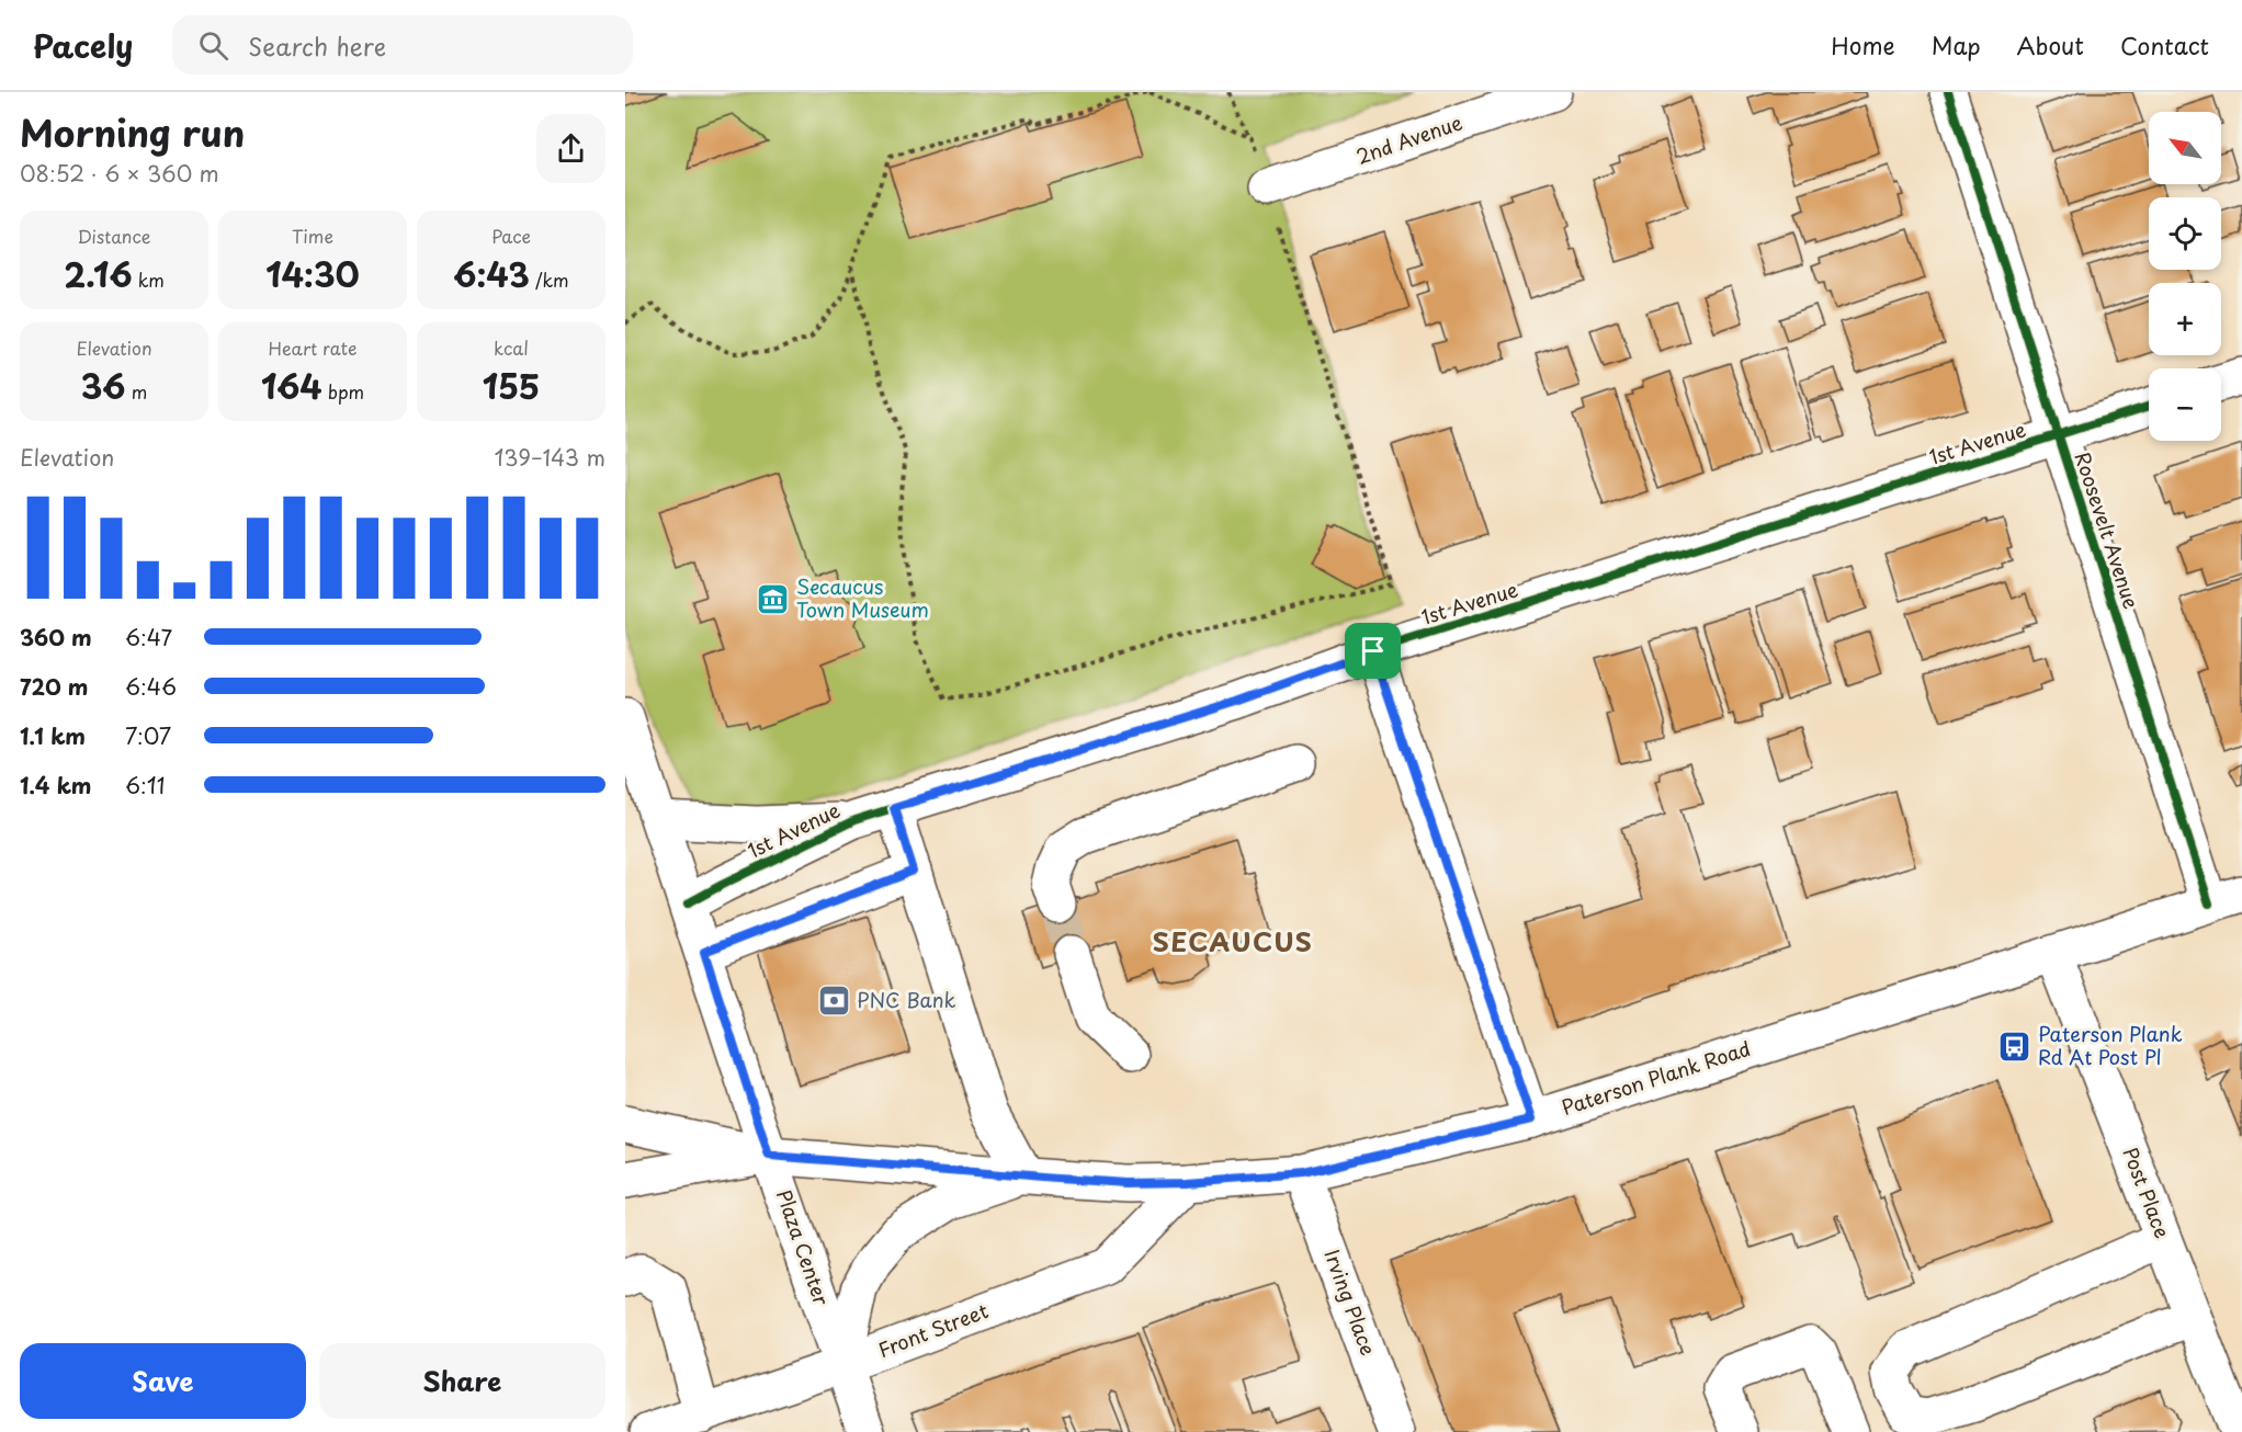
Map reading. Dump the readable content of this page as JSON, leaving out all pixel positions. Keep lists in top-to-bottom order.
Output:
{
  "streets": {
    "street": [
      "2nd Avenue",
      "1st Avenue",
      "Roosevelt Avenue",
      "Paterson Plank Road",
      "Post Place",
      "Plaza Center",
      "Irving Place",
      "Front Street"
    ]
  },
  "crossings": [
    ["1st Avenue", "Roosevelt Avenue"],
    ["1st Avenue", "Plaza Center"],
    ["Roosevelt Avenue", "Paterson Plank Road"],
    ["Paterson Plank Road", "Post Place"],
    ["Paterson Plank Road", "Plaza Center"],
    ["Paterson Plank Road", "Irving Place"],
    ["Paterson Plank Road", "Front Street"],
    ["Plaza Center", "Front Street"]
  ],
  "districts": ["SECAUCUS"],
  "places": {
    "museum": ["Secaucus Town Museum"],
    "bank": ["PNC Bank"],
    "bus stop": ["Paterson Plank Rd At Post Pl"]
  },
  "north": "top left",
  "page": {
    "header": "Pacely",
    "search": "Search here",
    "nav": [
      "Home",
      "Map",
      "About",
      "Contact"
    ],
    "heading": ["Morning run", "08:52 · 6 × 360 m"],
    "map_buttons": ["+", "−"],
    "stats": [
      ["Distance", "2.16 km"],
      ["Time", "14:30"],
      ["Pace", "6:43 /km"],
      ["Elevation", "36 m"],
      ["Heart rate", "164 bpm"],
      ["kcal", "155"]
    ],
    "chart": ["Elevation", "139–143 m"],
    "list": [
      {
        "name": "360 m",
        "note": "6:47"
      },
      {
        "name": "720 m",
        "note": "6:46"
      },
      {
        "name": "1.1 km",
        "note": "7:07"
      },
      {
        "name": "1.4 km",
        "note": "6:11"
      }
    ],
    "buttons": ["Save", "Share"]
  }
}
